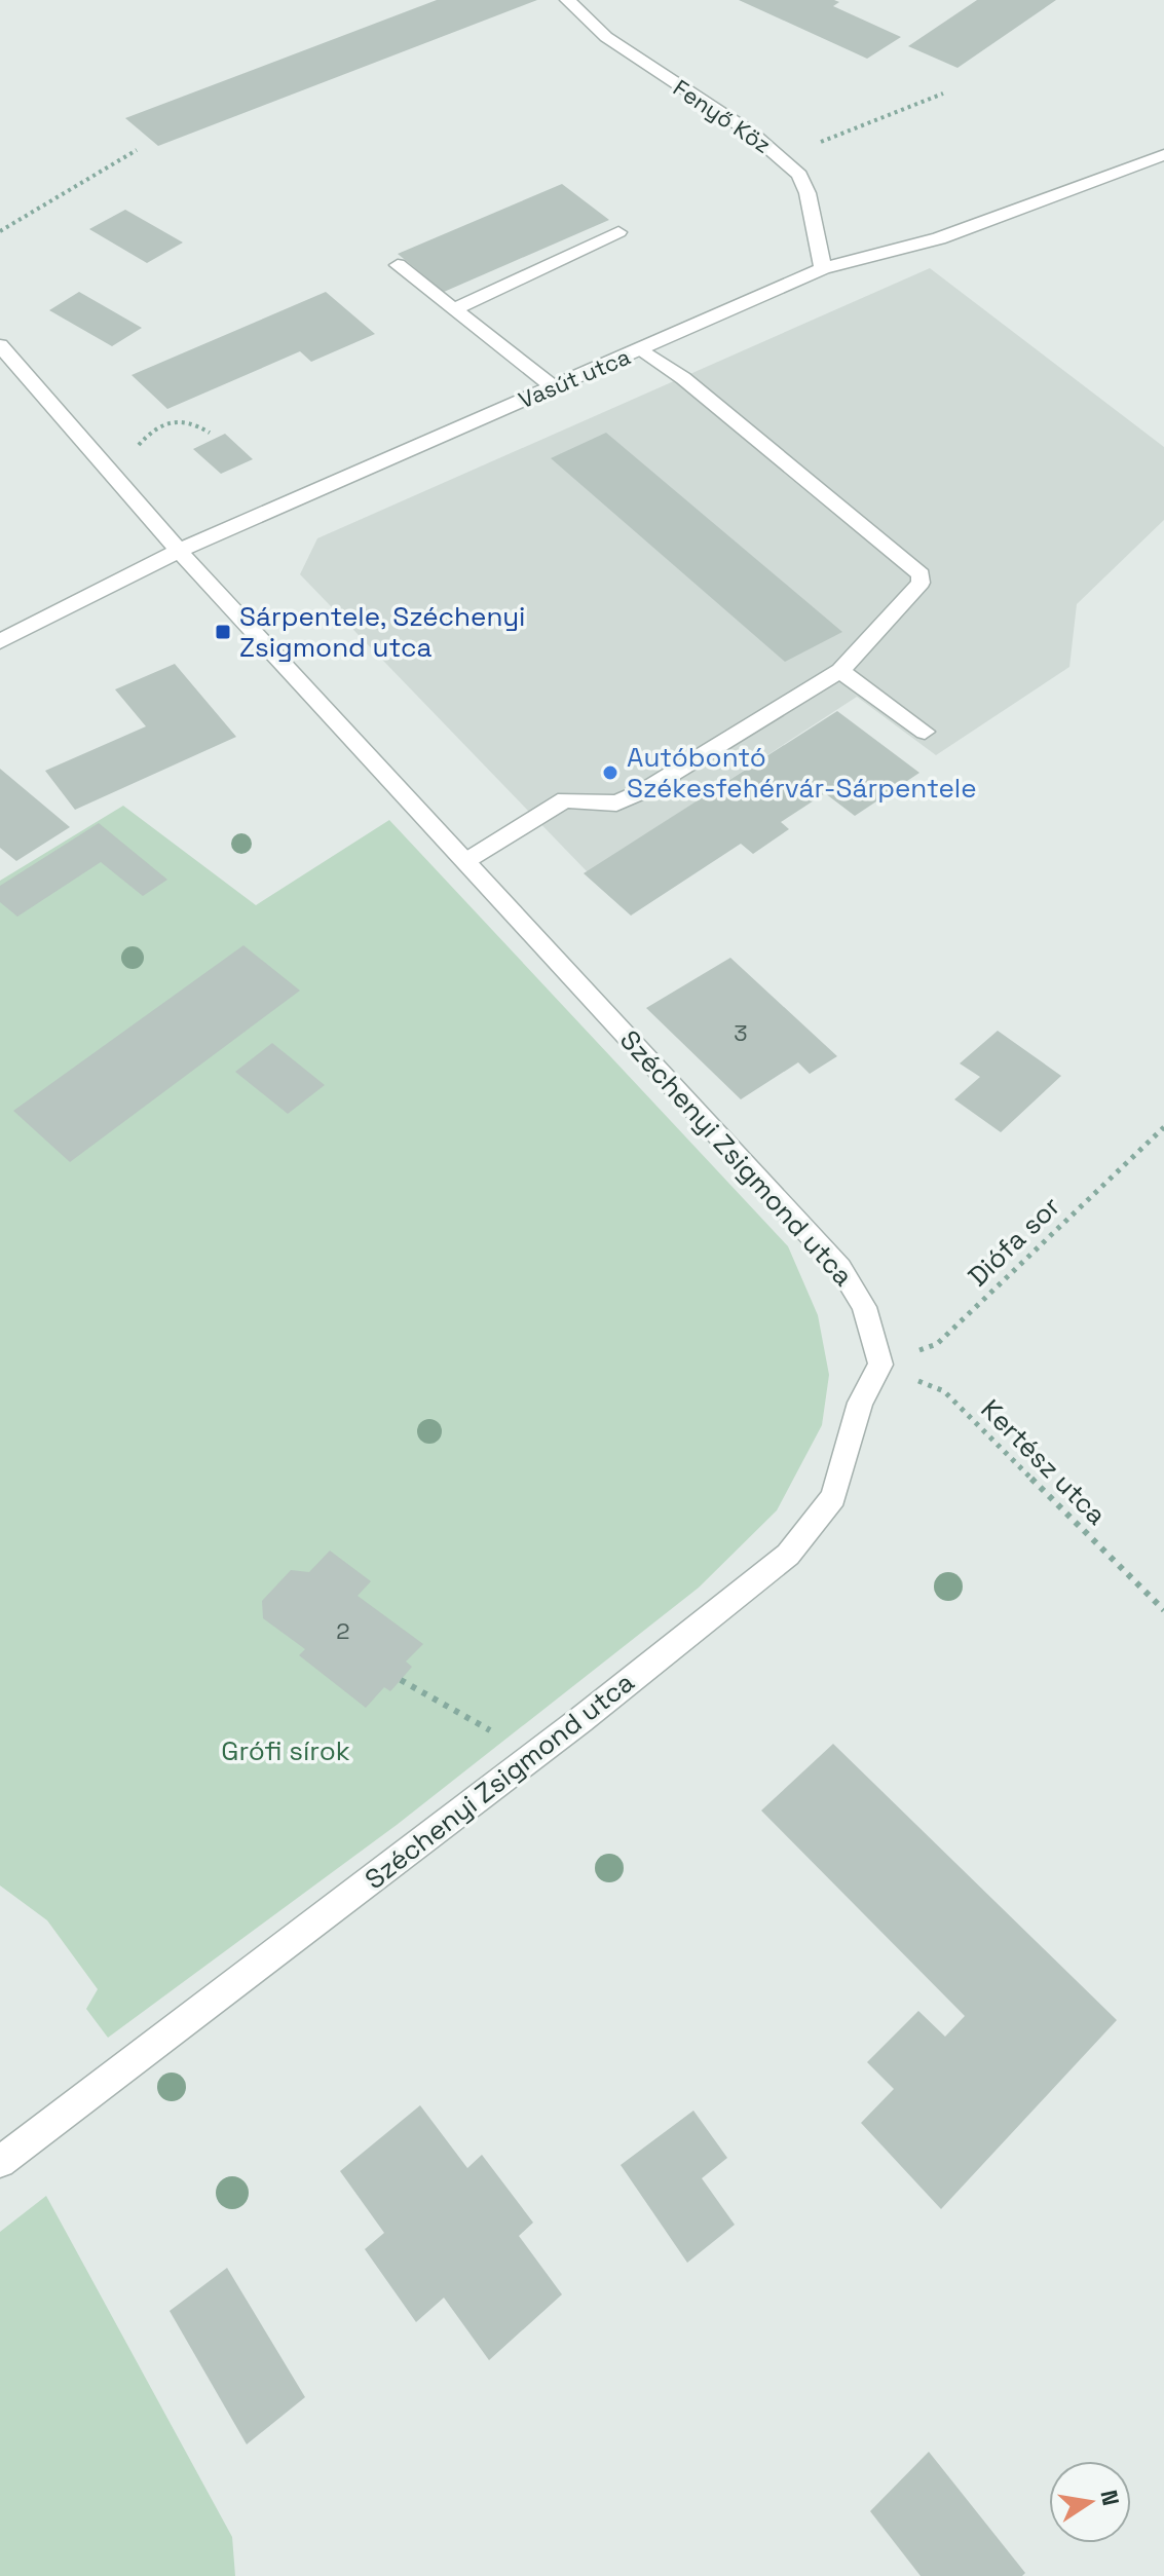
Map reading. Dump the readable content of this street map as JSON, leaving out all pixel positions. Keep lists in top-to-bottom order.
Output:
{
  "streets": {
    "street": ["Fenyő Köz", "Vasút utca", "Széchenyi Zsigmond utca"],
    "path": ["Diófa sor", "Kertész utca"]
  },
  "crossings": [
    ["Fenyő Köz", "Vasút utca"],
    ["Vasút utca", "Széchenyi Zsigmond utca"],
    ["Széchenyi Zsigmond utca", "Diófa sor"],
    ["Széchenyi Zsigmond utca", "Kertész utca"],
    ["Diófa sor", "Kertész utca"]
  ],
  "parks": ["Grófi sírok"],
  "places": {
    "transit": ["Sárpentele, Széchenyi Zsigmond utca"],
    "other": ["Autóbontó Székesfehérvár-Sárpentele"]
  },
  "house_numbers": ["3", "2"],
  "north": "right"
}
